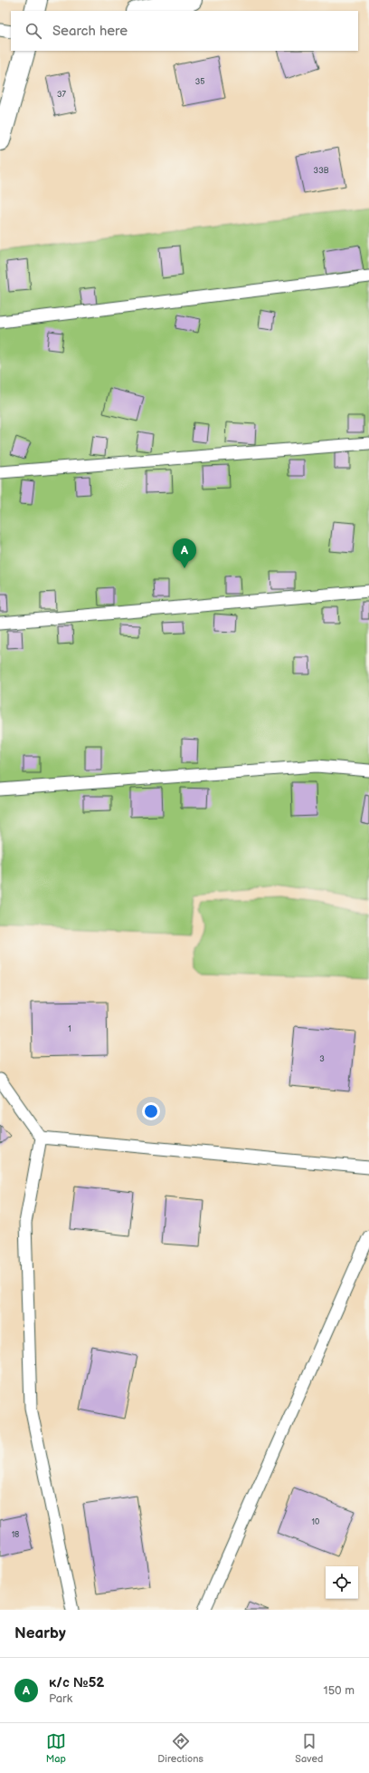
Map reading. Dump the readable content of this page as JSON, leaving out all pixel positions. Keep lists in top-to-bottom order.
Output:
{
  "house_numbers": [
    "35",
    "37",
    "33В",
    "1",
    "3",
    "10",
    "18"
  ],
  "page": {
    "search": "Search here",
    "pins": "A",
    "heading": "Nearby",
    "list": [
      {
        "mark": "A",
        "name": "к/с №52",
        "note": "Park",
        "value": "150 m"
      }
    ],
    "nav": ["Map", "Directions", "Saved"]
  }
}
